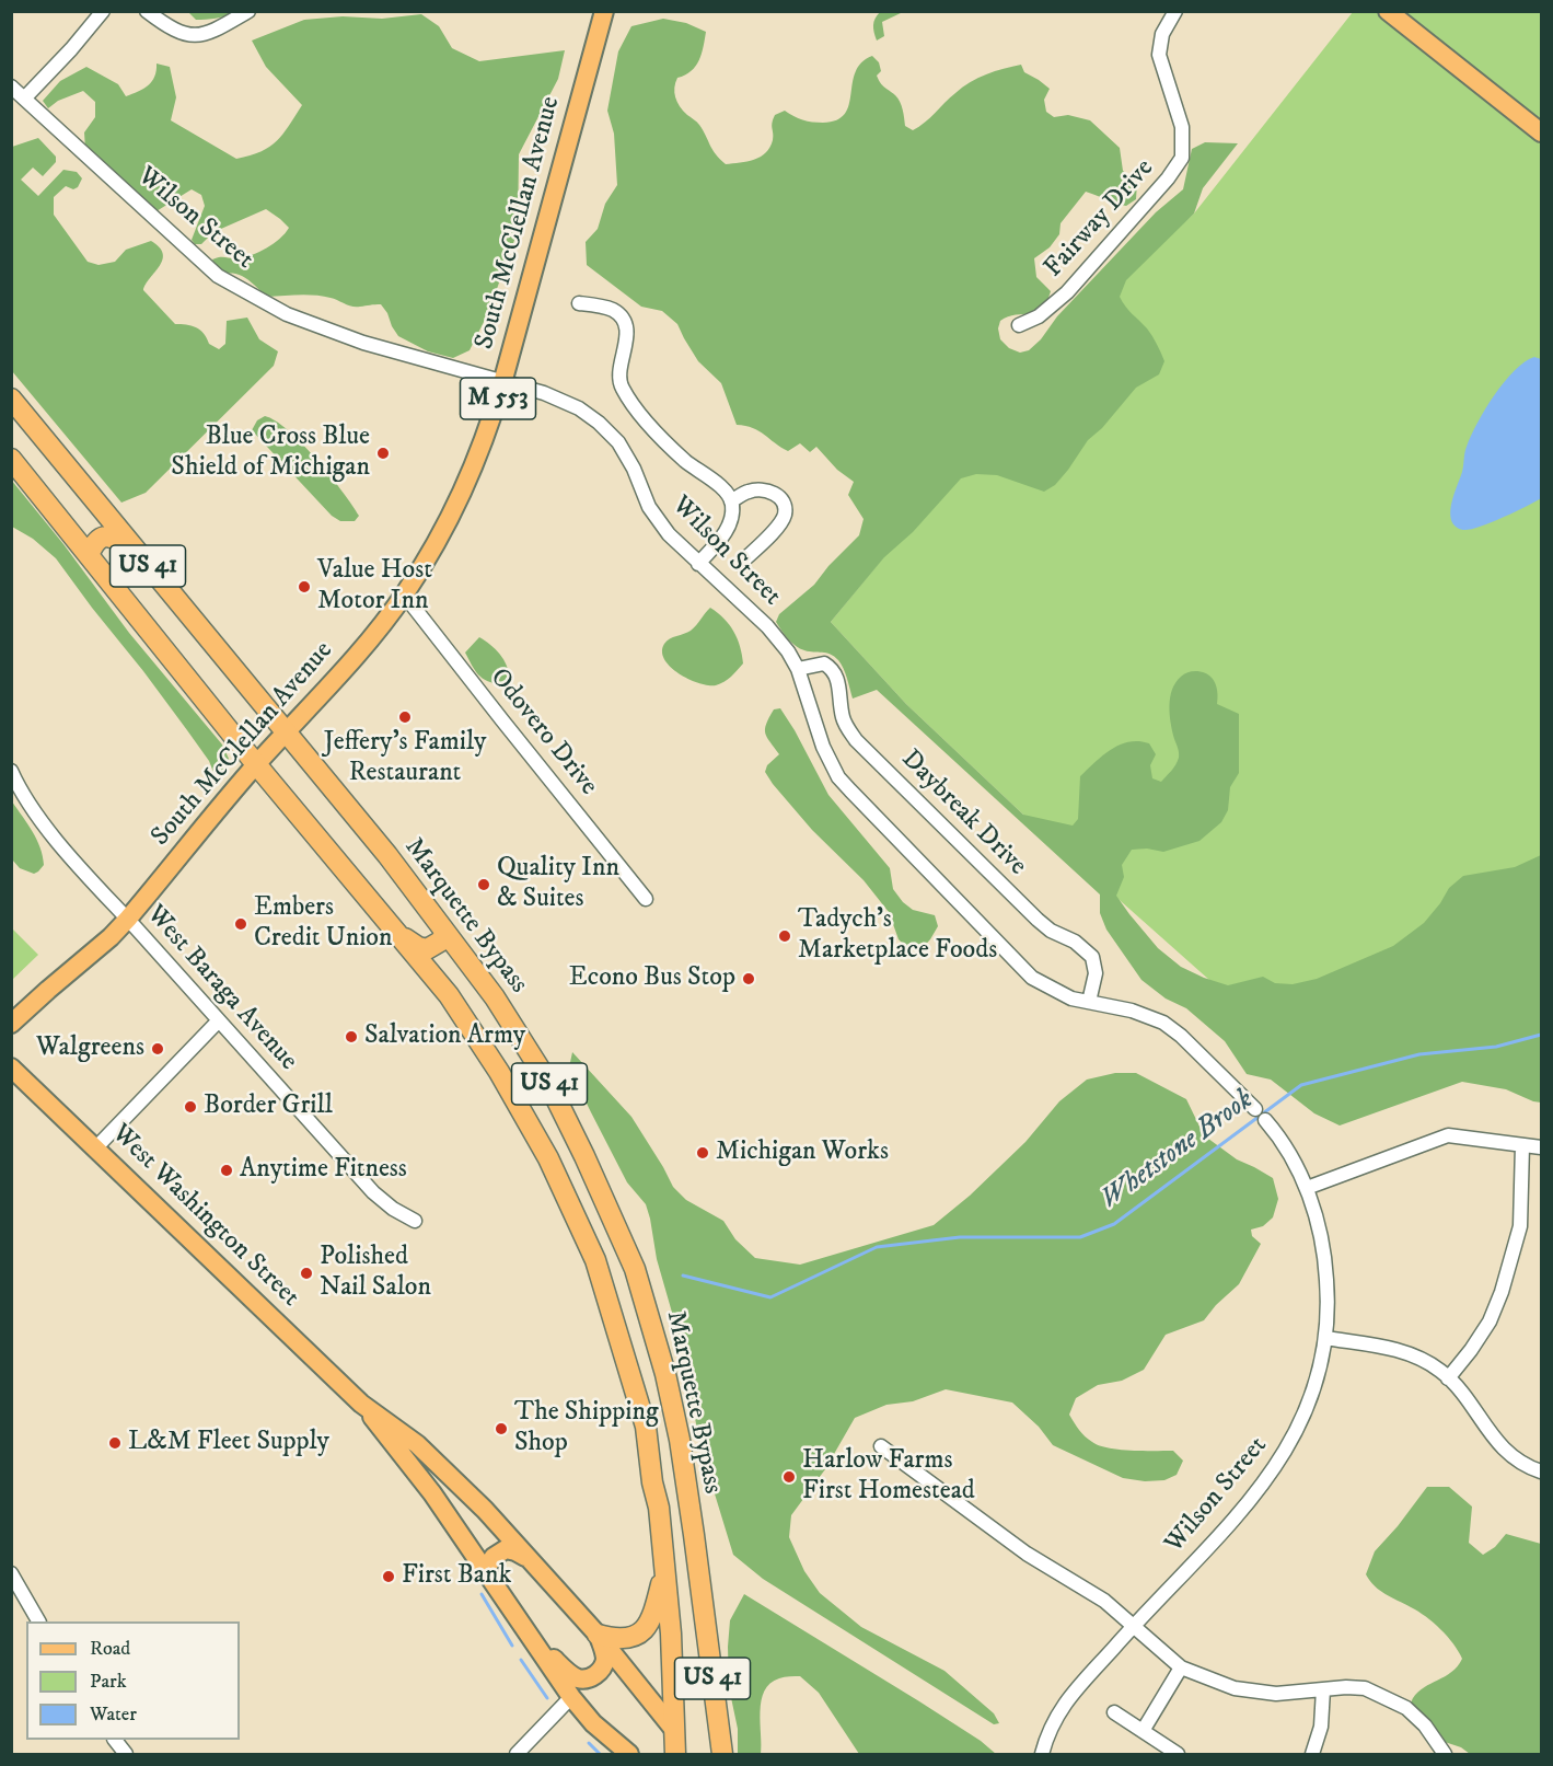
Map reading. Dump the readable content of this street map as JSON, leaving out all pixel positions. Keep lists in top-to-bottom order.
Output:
{
  "streets": {
    "highway": ["US 41", "Marquette Bypass"],
    "main road": ["South McClellan Avenue", "M 553", "West Washington Street"],
    "street": [
      "Wilson Street",
      "Fairway Drive",
      "Odovero Drive",
      "Daybreak Drive",
      "West Baraga Avenue"
    ]
  },
  "crossings": [
    ["Wilson Street", "South McClellan Avenue"],
    ["Wilson Street", "Daybreak Drive"],
    ["South McClellan Avenue", "Odovero Drive"],
    ["South McClellan Avenue", "Marquette Bypass"],
    ["South McClellan Avenue", "West Baraga Avenue"],
    ["Marquette Bypass", "West Washington Street"]
  ],
  "water": ["Whetstone Brook"],
  "places": [
    "Blue Cross Blue Shield of Michigan",
    "Value Host Motor Inn",
    "Jeffery's Family Restaurant",
    "Quality Inn & Suites",
    "Embers Credit Union",
    "Tadych's Marketplace Foods",
    "Econo Bus Stop",
    "Salvation Army",
    "Walgreens",
    "Border Grill",
    "Michigan Works",
    "Anytime Fitness",
    "Polished Nail Salon",
    "The Shipping Shop",
    "L&M Fleet Supply",
    "Harlow Farms First Homestead",
    "First Bank"
  ],
  "legend": ["Road", "Park", "Water"]
}
